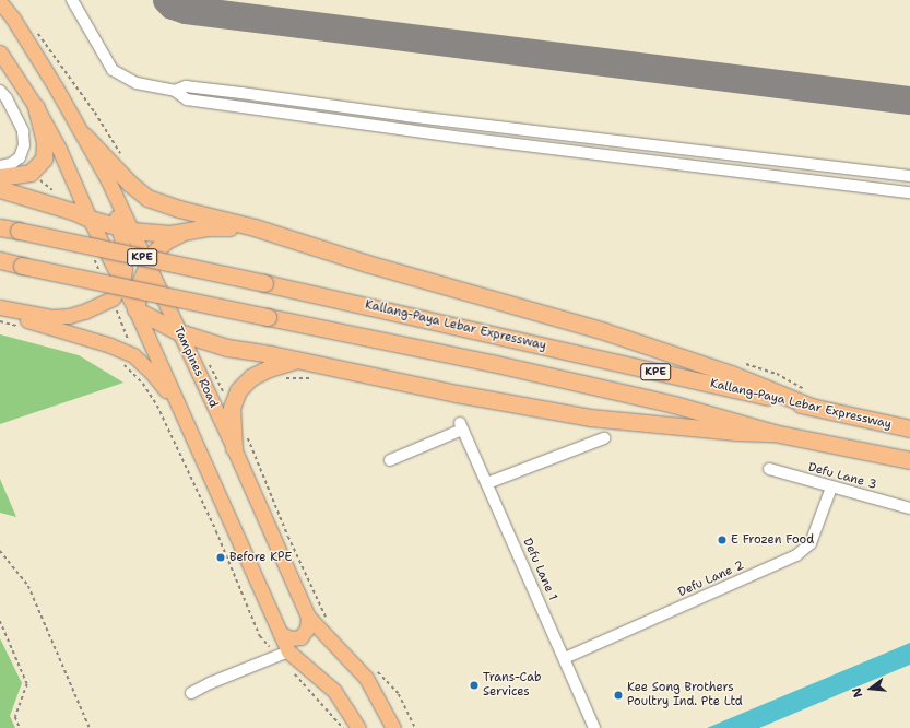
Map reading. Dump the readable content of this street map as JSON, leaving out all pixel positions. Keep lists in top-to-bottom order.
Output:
{
  "streets": {
    "highway": ["KPE", "Kallang-Paya Lebar Expressway"],
    "main road": ["Tampines Road"],
    "street": ["Defu Lane 3", "Defu Lane 1", "Defu Lane 2"]
  },
  "crossings": [
    ["Defu Lane 3", "Defu Lane 2"],
    ["Defu Lane 1", "Defu Lane 2"]
  ],
  "places": [
    "E Frozen Food",
    "Before KPE",
    "Trans-Cab Services",
    "Kee Song Brothers Poultry Ind. Pte Ltd"
  ],
  "north": "left"
}
